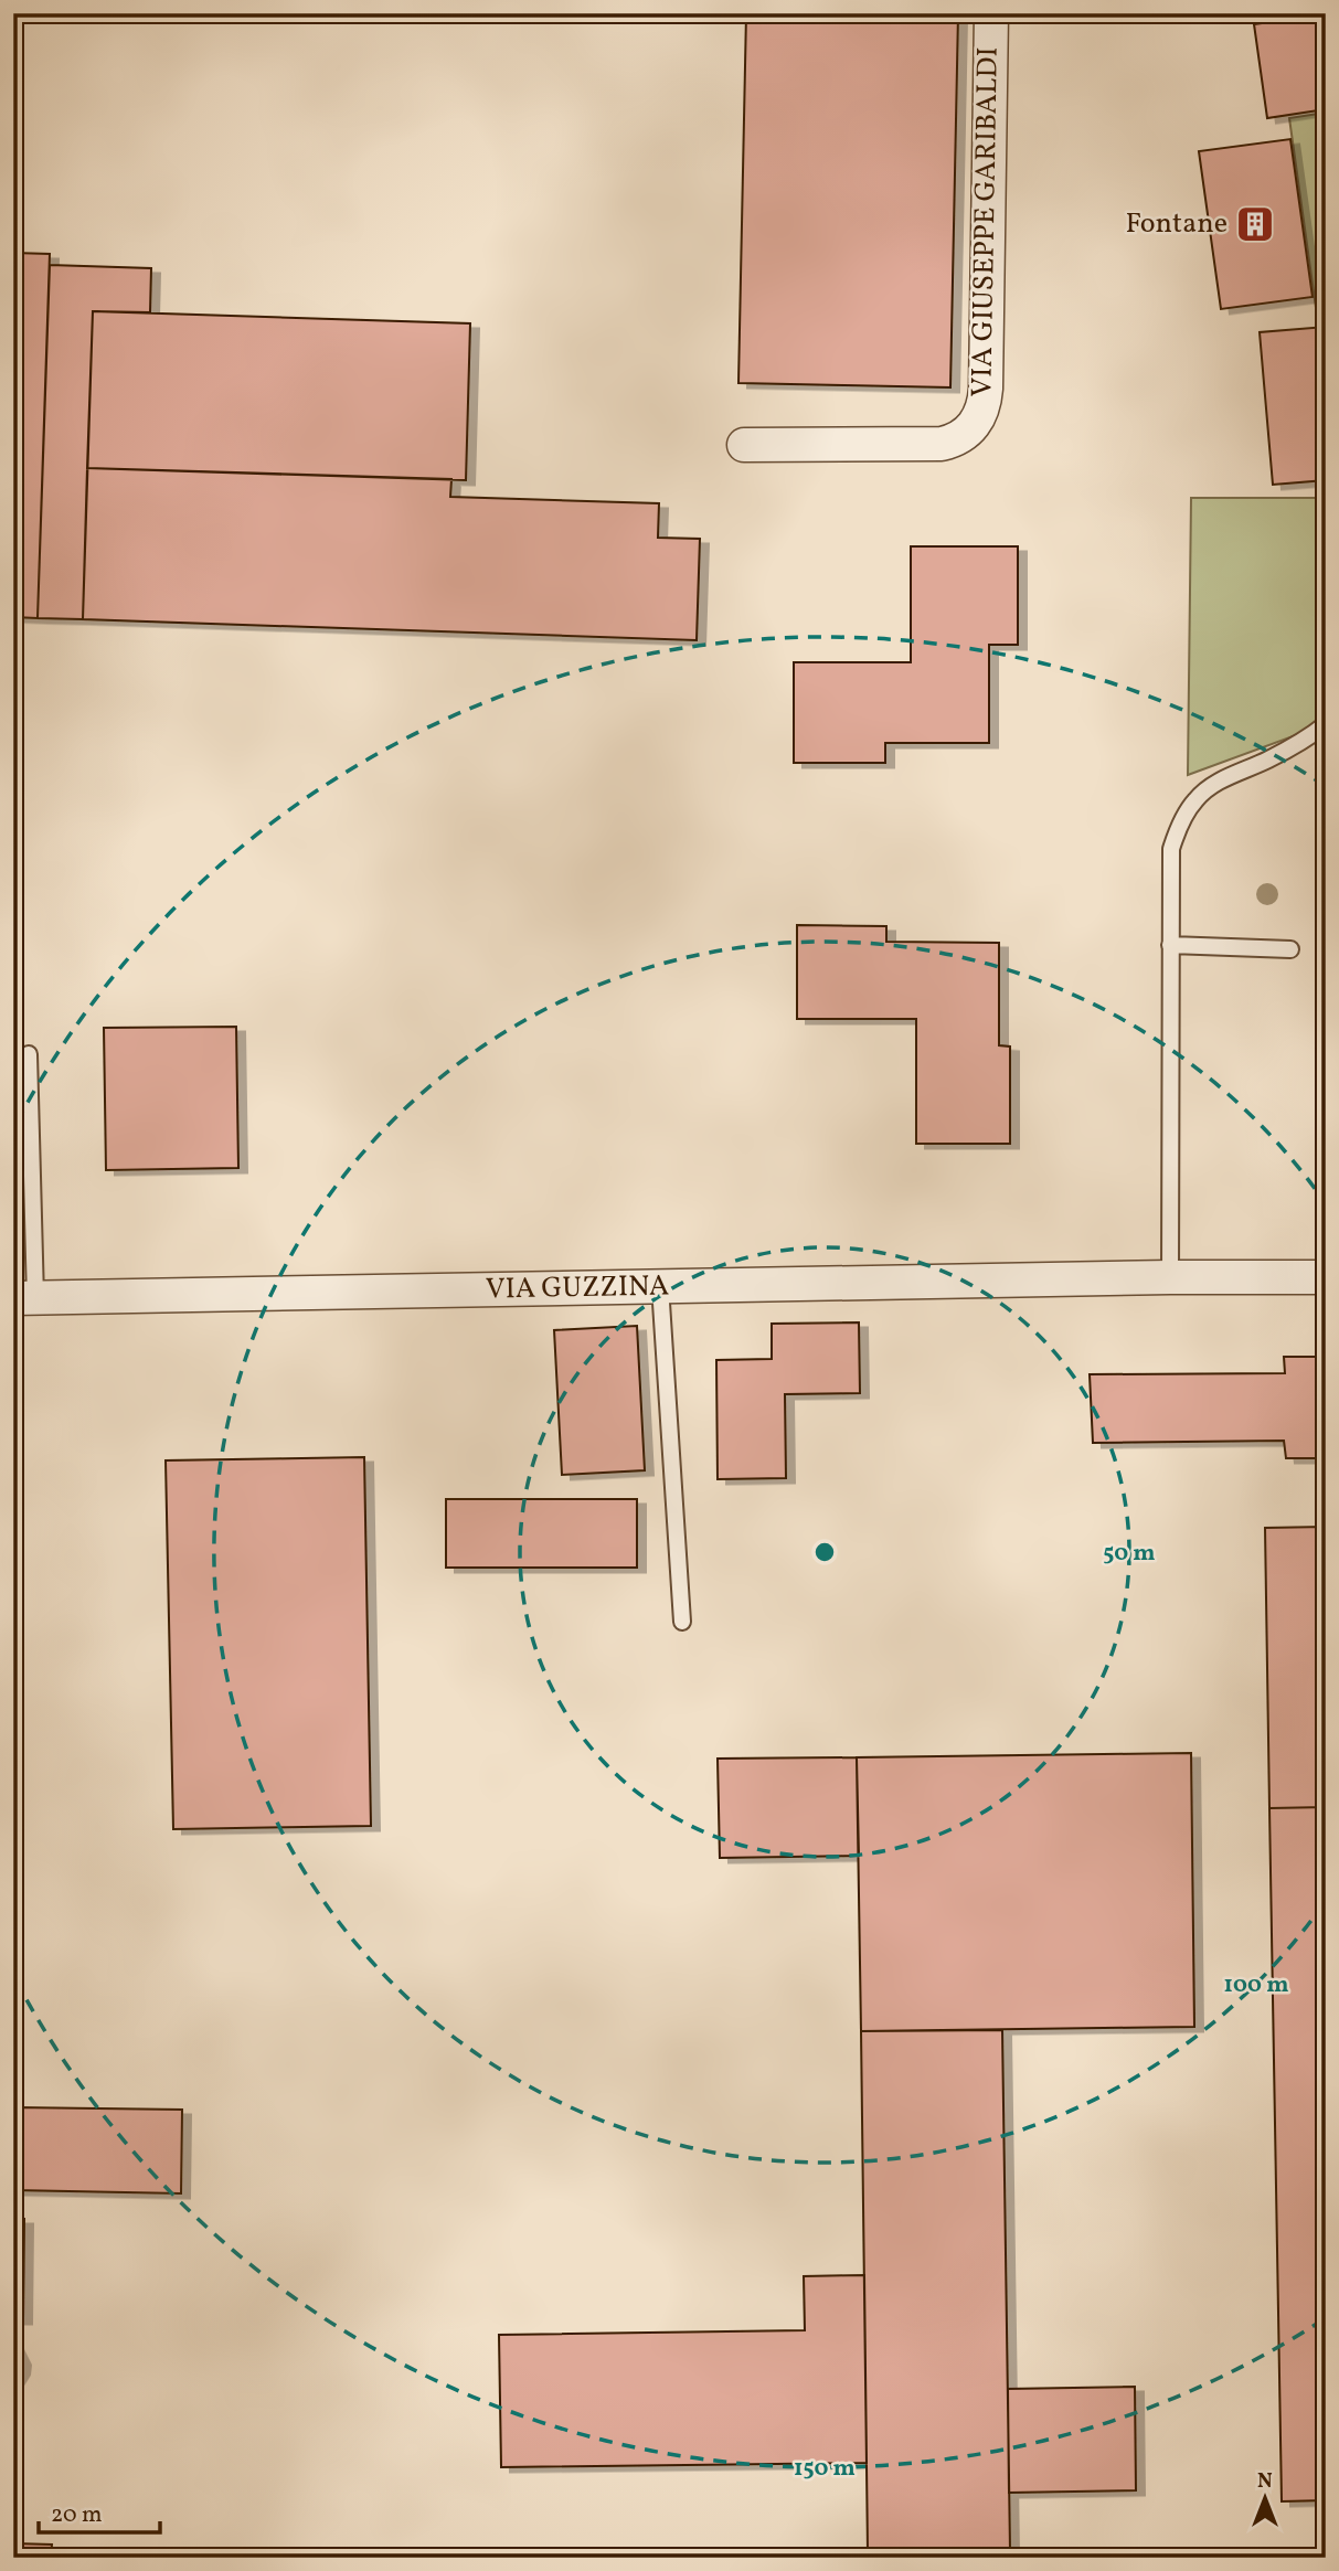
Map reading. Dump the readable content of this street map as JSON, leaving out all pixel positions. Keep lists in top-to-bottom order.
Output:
{
  "streets": {
    "street": ["VIA GIUSEPPE GARIBALDI", "VIA GUZZINA"]
  },
  "places": {
    "building": ["Fontane"]
  },
  "scale_bar": "20 m",
  "north": "top",
  "rings": ["50 m", "100 m", "150 m"]
}
